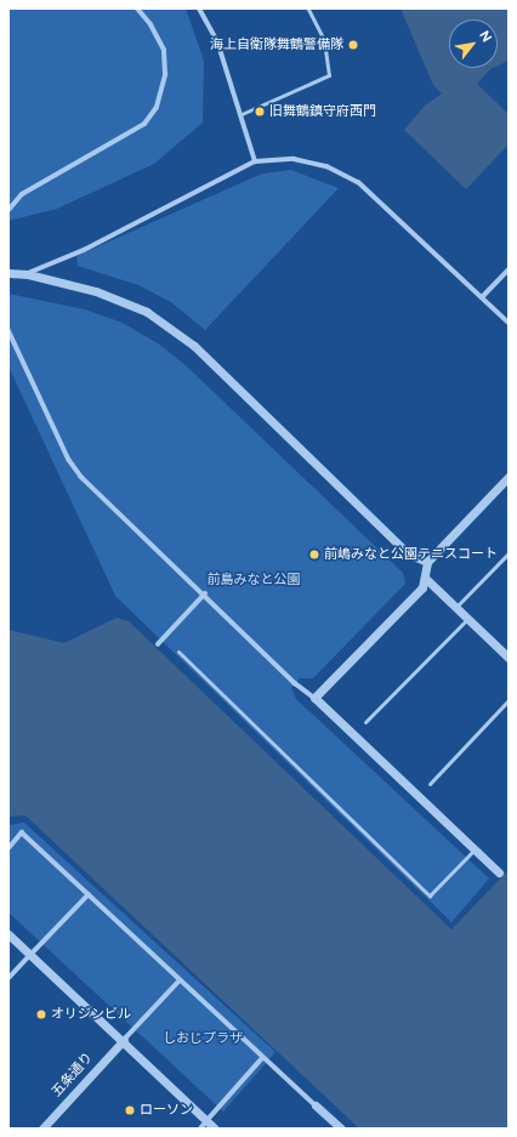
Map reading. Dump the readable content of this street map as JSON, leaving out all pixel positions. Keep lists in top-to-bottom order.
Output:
{
  "streets": {
    "street": ["五条通り"]
  },
  "parks": ["前島みなと公園", "しおじプラザ"],
  "places": [
    "海上自衛隊舞鶴警備隊",
    "旧舞鶴鎮守府西門",
    "前嶋みなと公園テニスコート",
    "オリジンビル",
    "ローソン"
  ],
  "north": "top right"
}
